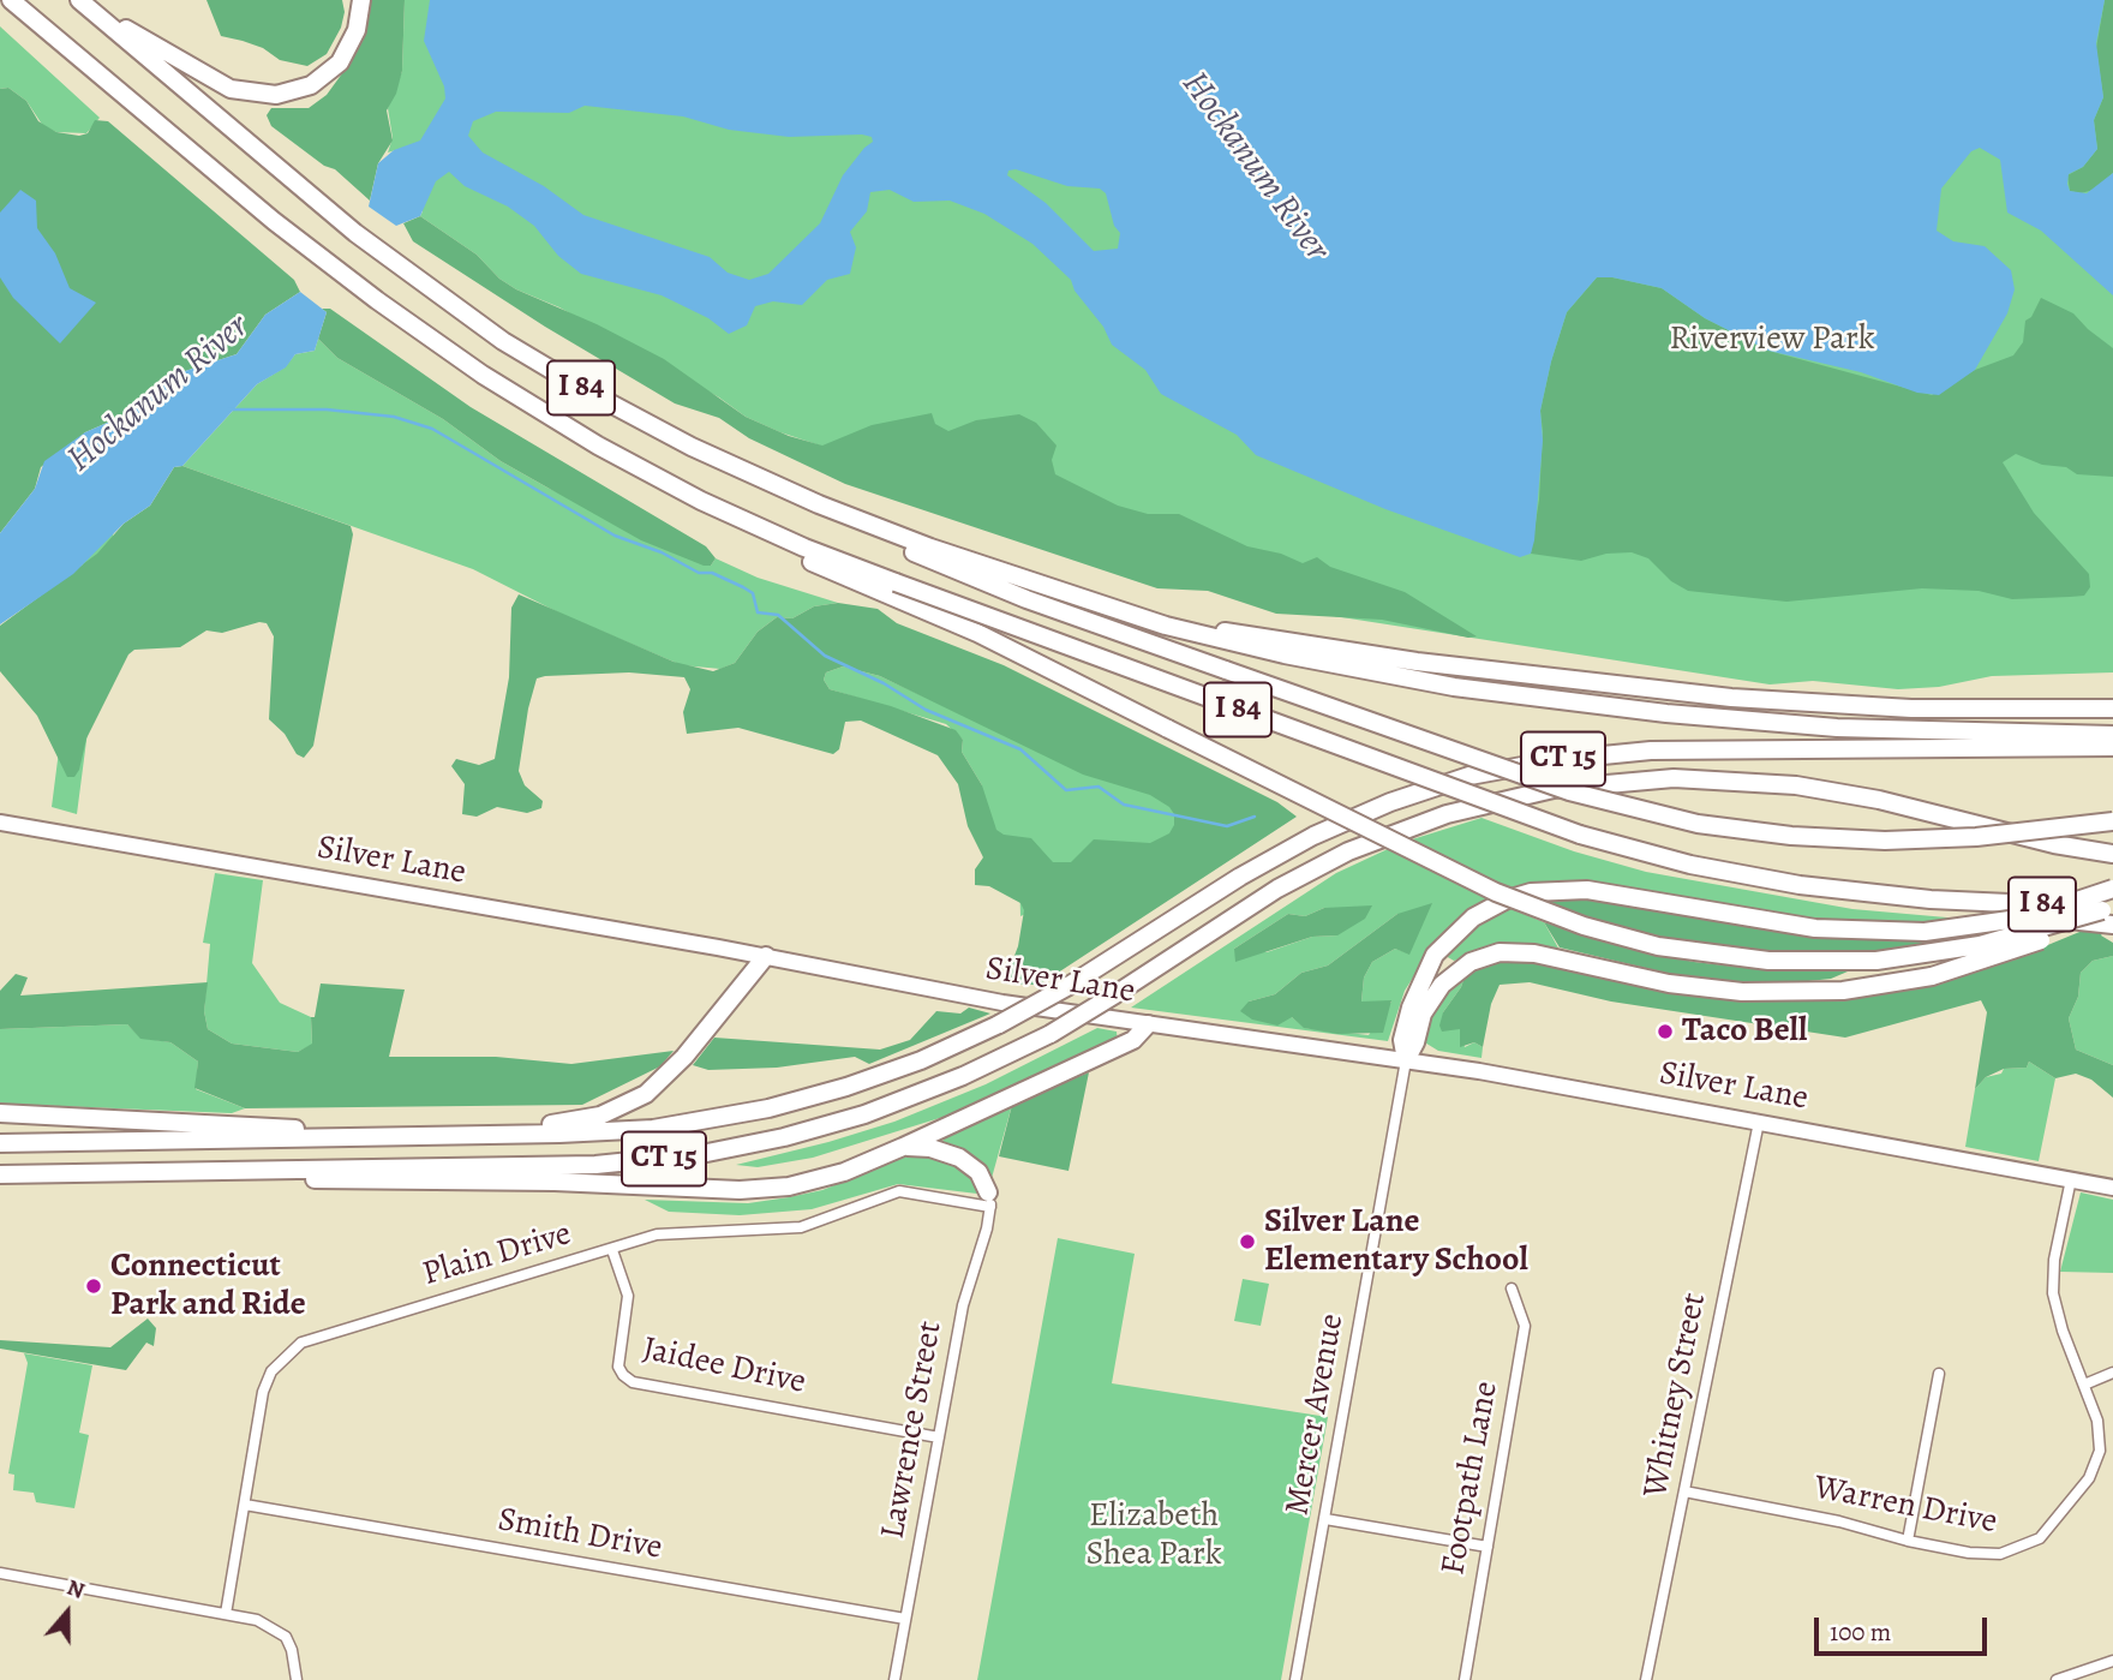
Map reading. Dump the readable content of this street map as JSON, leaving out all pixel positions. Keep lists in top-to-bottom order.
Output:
{
  "streets": {
    "highway": ["I 84", "CT 15"],
    "main road": ["Silver Lane"],
    "street": [
      "Plain Drive",
      "Jaidee Drive",
      "Whitney Street",
      "Mercer Avenue",
      "Lawrence Street",
      "Footpath Lane",
      "Warren Drive",
      "Smith Drive"
    ]
  },
  "crossings": [
    ["Silver Lane", "Whitney Street"],
    ["Silver Lane", "Mercer Avenue"],
    ["Silver Lane", "Warren Drive"],
    ["Plain Drive", "Jaidee Drive"],
    ["Plain Drive", "Lawrence Street"],
    ["Plain Drive", "Smith Drive"],
    ["Jaidee Drive", "Lawrence Street"],
    ["Whitney Street", "Warren Drive"],
    ["Lawrence Street", "Smith Drive"]
  ],
  "water": ["Hockanum River"],
  "parks": ["Riverview Park", "Elizabeth Shea Park"],
  "places": ["Taco Bell", "Silver Lane Elementary School", "Connecticut Park and Ride"],
  "scale_bar": "100 m",
  "north": "top"
}
